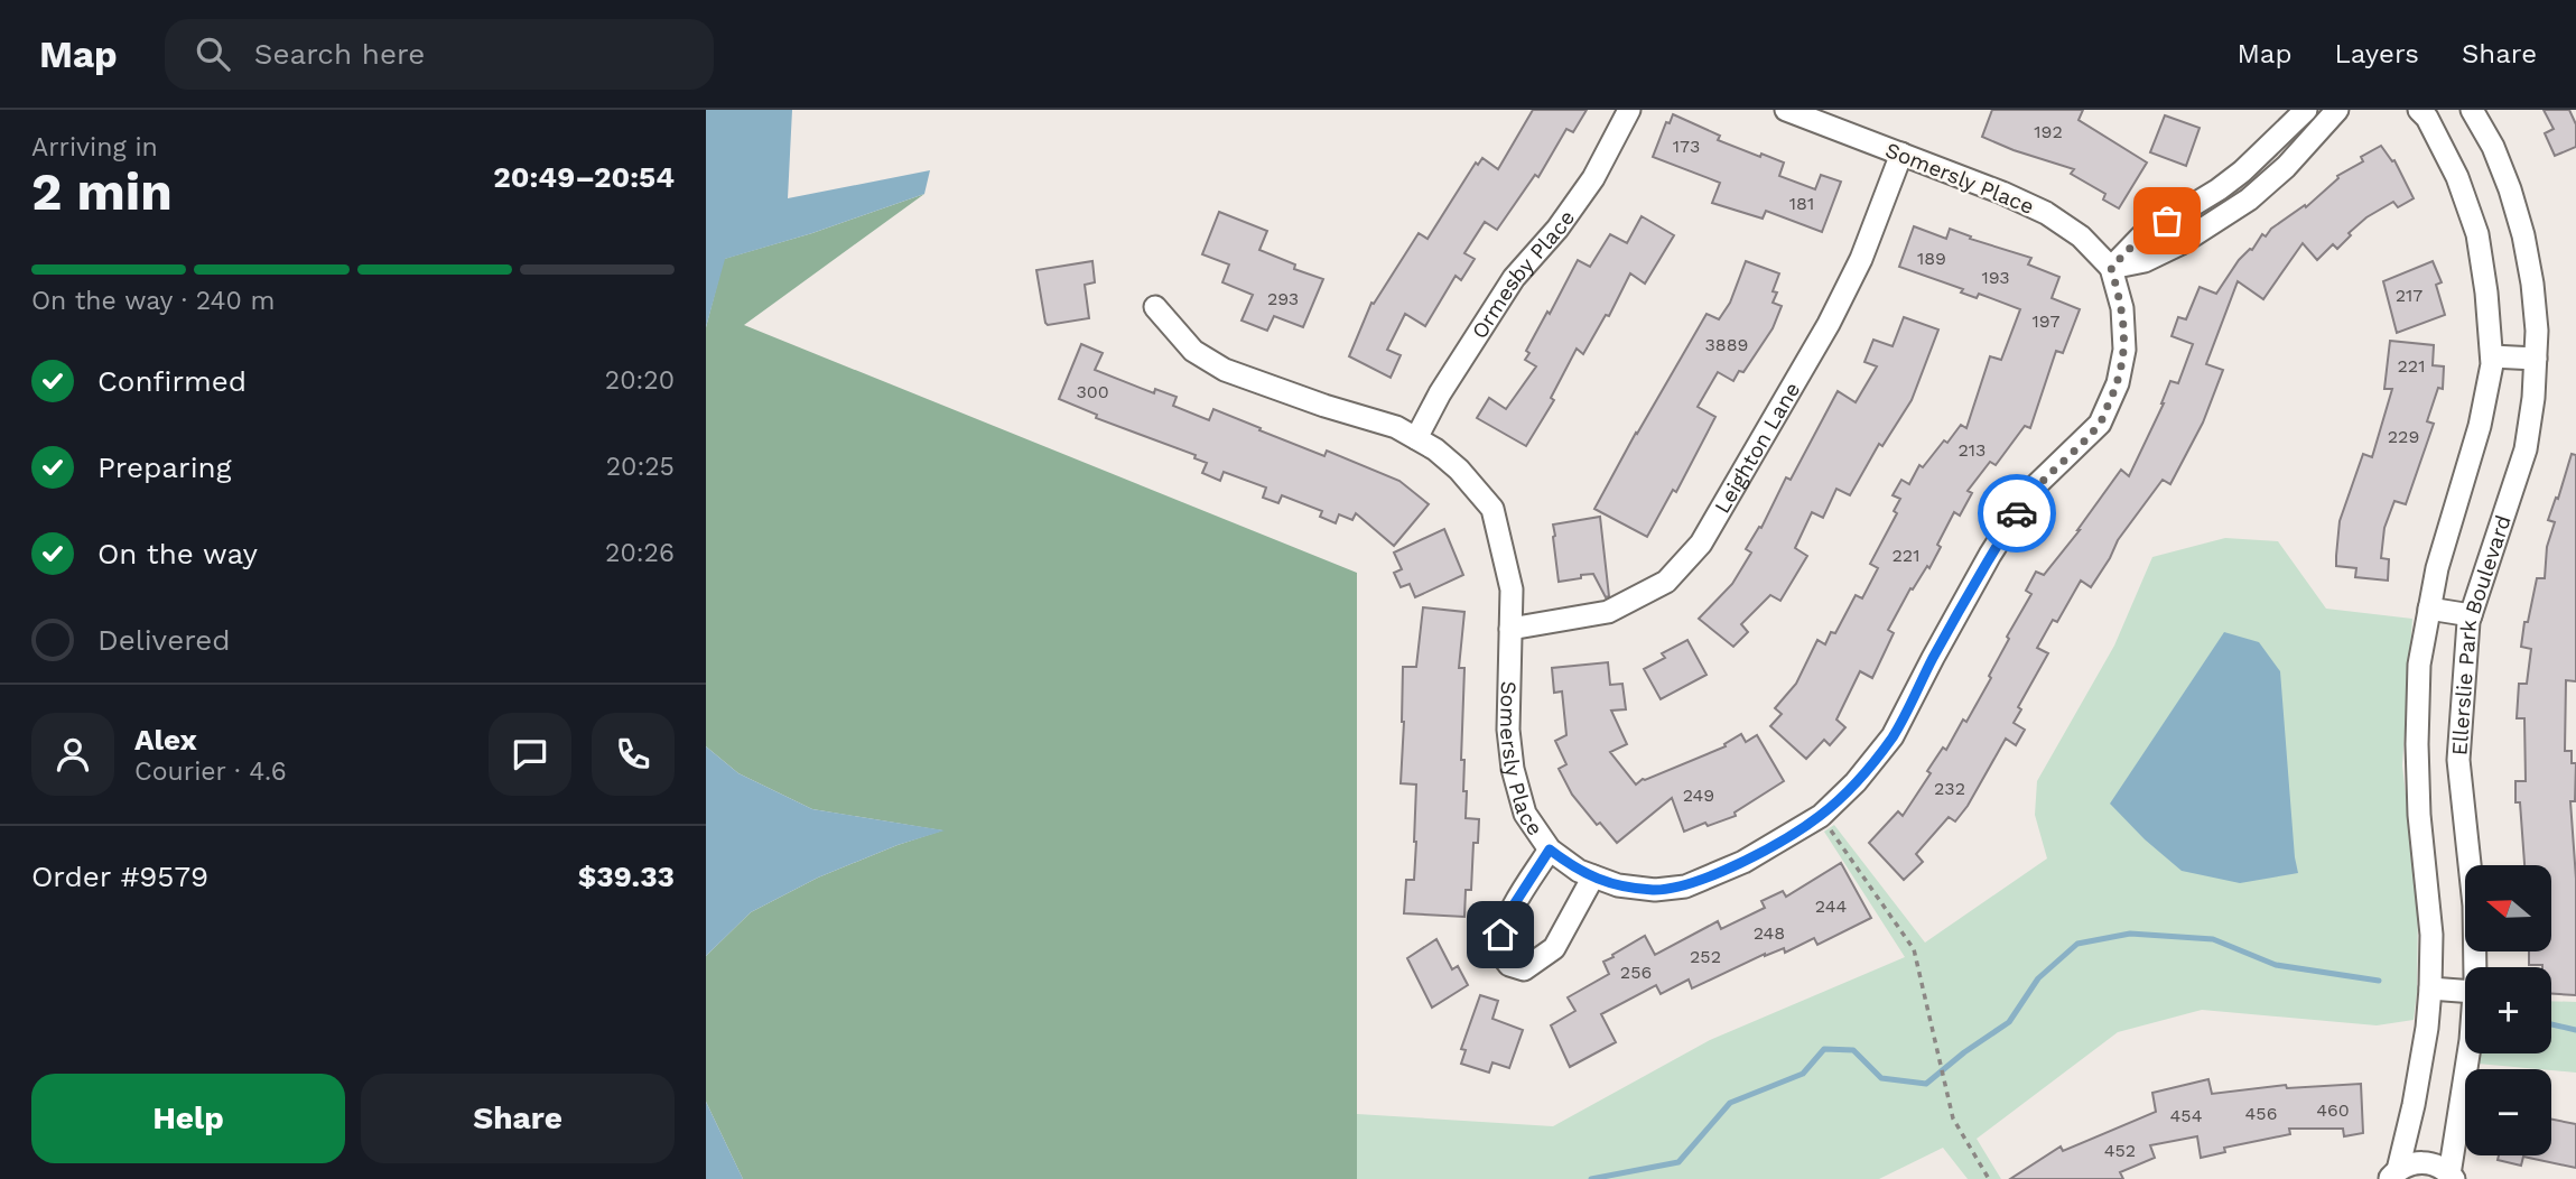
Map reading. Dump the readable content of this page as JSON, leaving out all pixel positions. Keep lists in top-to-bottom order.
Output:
{
  "streets": {
    "street": [
      "Somersly Place",
      "Ormesby Place",
      "Leighton Lane",
      "Ellerslie Park Boulevard"
    ]
  },
  "crossings": [
    ["Somersly Place", "Ormesby Place"],
    ["Somersly Place", "Leighton Lane"]
  ],
  "house_numbers": [
    "192",
    "173",
    "181",
    "189",
    "193",
    "217",
    "293",
    "197",
    "3889",
    "221",
    "300",
    "229",
    "213",
    "221",
    "232",
    "249",
    "244",
    "248",
    "252",
    "256",
    "460",
    "456",
    "454",
    "452"
  ],
  "north": "left",
  "page": {
    "header": "Map",
    "search": "Search here",
    "nav": ["Map", "Layers", "Share"],
    "heading": ["2 min", "Arriving in", "20:49–20:54"],
    "panel": [
      "Alex",
      "Courier · 4.6",
      "Order #9579",
      "$39.33"
    ],
    "bar": "On the way · 240 m",
    "list": [
      ["Confirmed", "20:20"],
      ["Preparing", "20:25"],
      ["On the way", "20:26"],
      "Delivered"
    ],
    "map_buttons": ["+", "−"],
    "buttons": ["Help", "Share"]
  }
}
